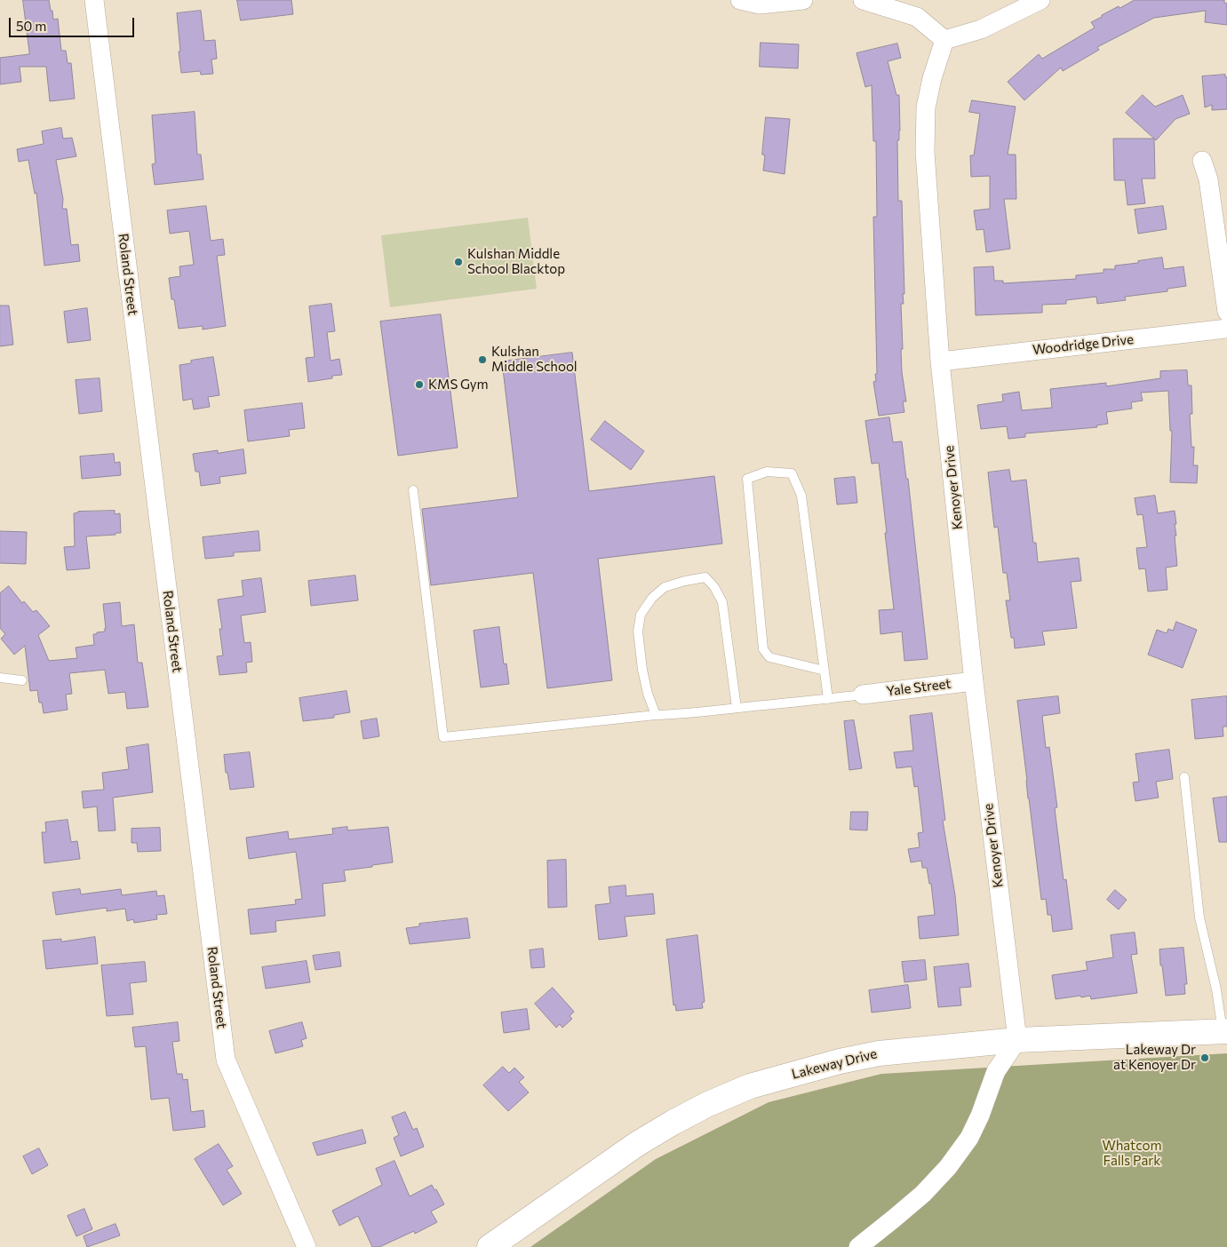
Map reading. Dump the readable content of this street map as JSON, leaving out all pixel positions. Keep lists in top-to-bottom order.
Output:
{
  "streets": {
    "main road": ["Lakeway Drive"],
    "street": [
      "Roland Street",
      "Woodridge Drive",
      "Kenoyer Drive",
      "Yale Street"
    ]
  },
  "crossings": [
    ["Woodridge Drive", "Kenoyer Drive"],
    ["Kenoyer Drive", "Yale Street"],
    ["Kenoyer Drive", "Lakeway Drive"]
  ],
  "parks": ["Whatcom Falls Park"],
  "places": [
    "Kulshan Middle School Blacktop",
    "Kulshan Middle School",
    "KMS Gym",
    "Lakeway Dr at Kenoyer Dr"
  ],
  "scale_bar": "50 m"
}
